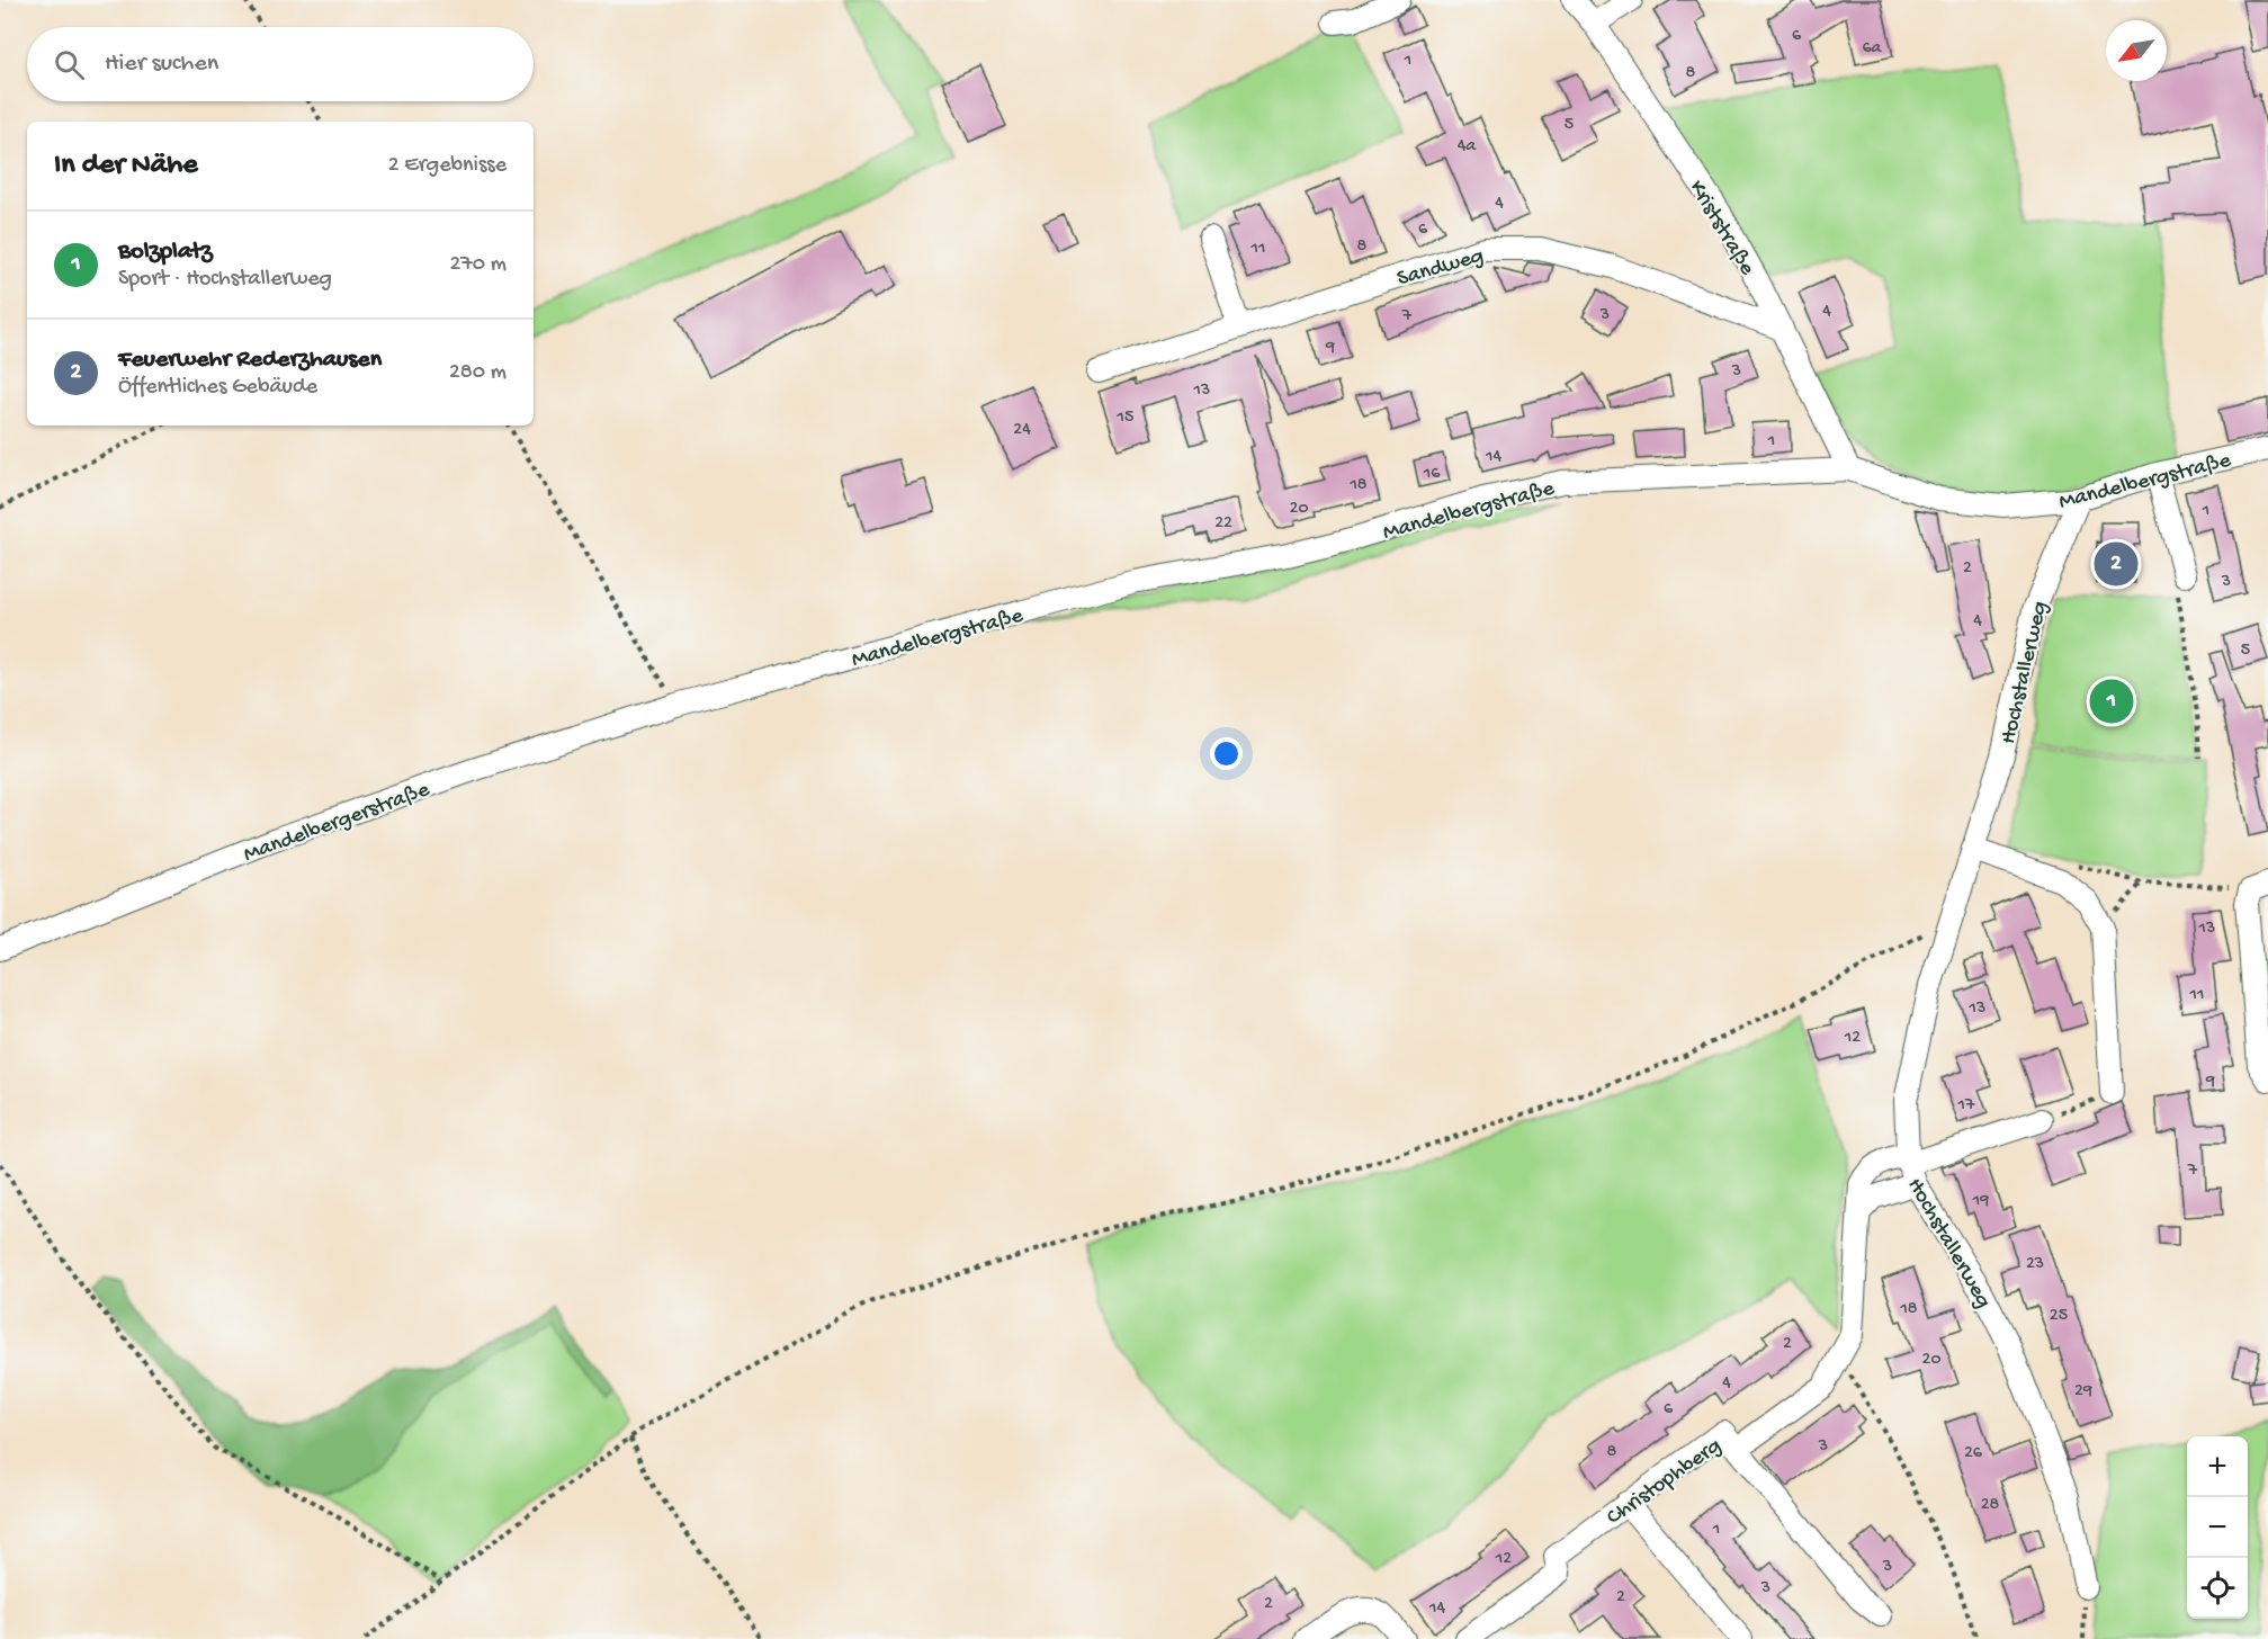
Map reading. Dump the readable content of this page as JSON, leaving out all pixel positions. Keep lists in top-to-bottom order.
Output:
{
  "streets": {
    "street": [
      "Kriststraße",
      "Sandweg",
      "Mandelbergstraße",
      "Hochstallerweg",
      "Mandelbergerstraße",
      "Christophberg"
    ]
  },
  "crossings": [
    ["Kriststraße", "Sandweg"],
    ["Kriststraße", "Mandelbergstraße"],
    ["Mandelbergstraße", "Hochstallerweg"],
    ["Mandelbergstraße", "Mandelbergerstraße"],
    ["Hochstallerweg", "Christophberg"]
  ],
  "house_numbers": [
    "6",
    "6a",
    "1",
    "8",
    "5",
    "4a",
    "4",
    "6",
    "8",
    "11",
    "4",
    "3",
    "7",
    "9",
    "3",
    "13",
    "15",
    "24",
    "1",
    "14",
    "16",
    "18",
    "20",
    "1",
    "22",
    "2",
    "3",
    "4",
    "5",
    "13",
    "11",
    "13",
    "12",
    "9",
    "17",
    "7",
    "19",
    "23",
    "18",
    "25",
    "2",
    "20",
    "4",
    "29",
    "6",
    "3",
    "8",
    "26",
    "28",
    "1",
    "12",
    "3",
    "3",
    "2",
    "2",
    "14"
  ],
  "north": "bottom left",
  "page": {
    "search": "Hier suchen",
    "heading": ["In der Nähe", "2 Ergebnisse"],
    "list": [
      {
        "mark": "1",
        "name": "Bolzplatz",
        "note": "Sport · Hochstallerweg",
        "value": "270 m"
      },
      {
        "mark": "2",
        "name": "Feuerwehr Rederzhausen",
        "note": "Öffentliches Gebäude",
        "value": "280 m"
      }
    ],
    "pins": ["2", "1"],
    "map_buttons": ["+", "−"]
  }
}
